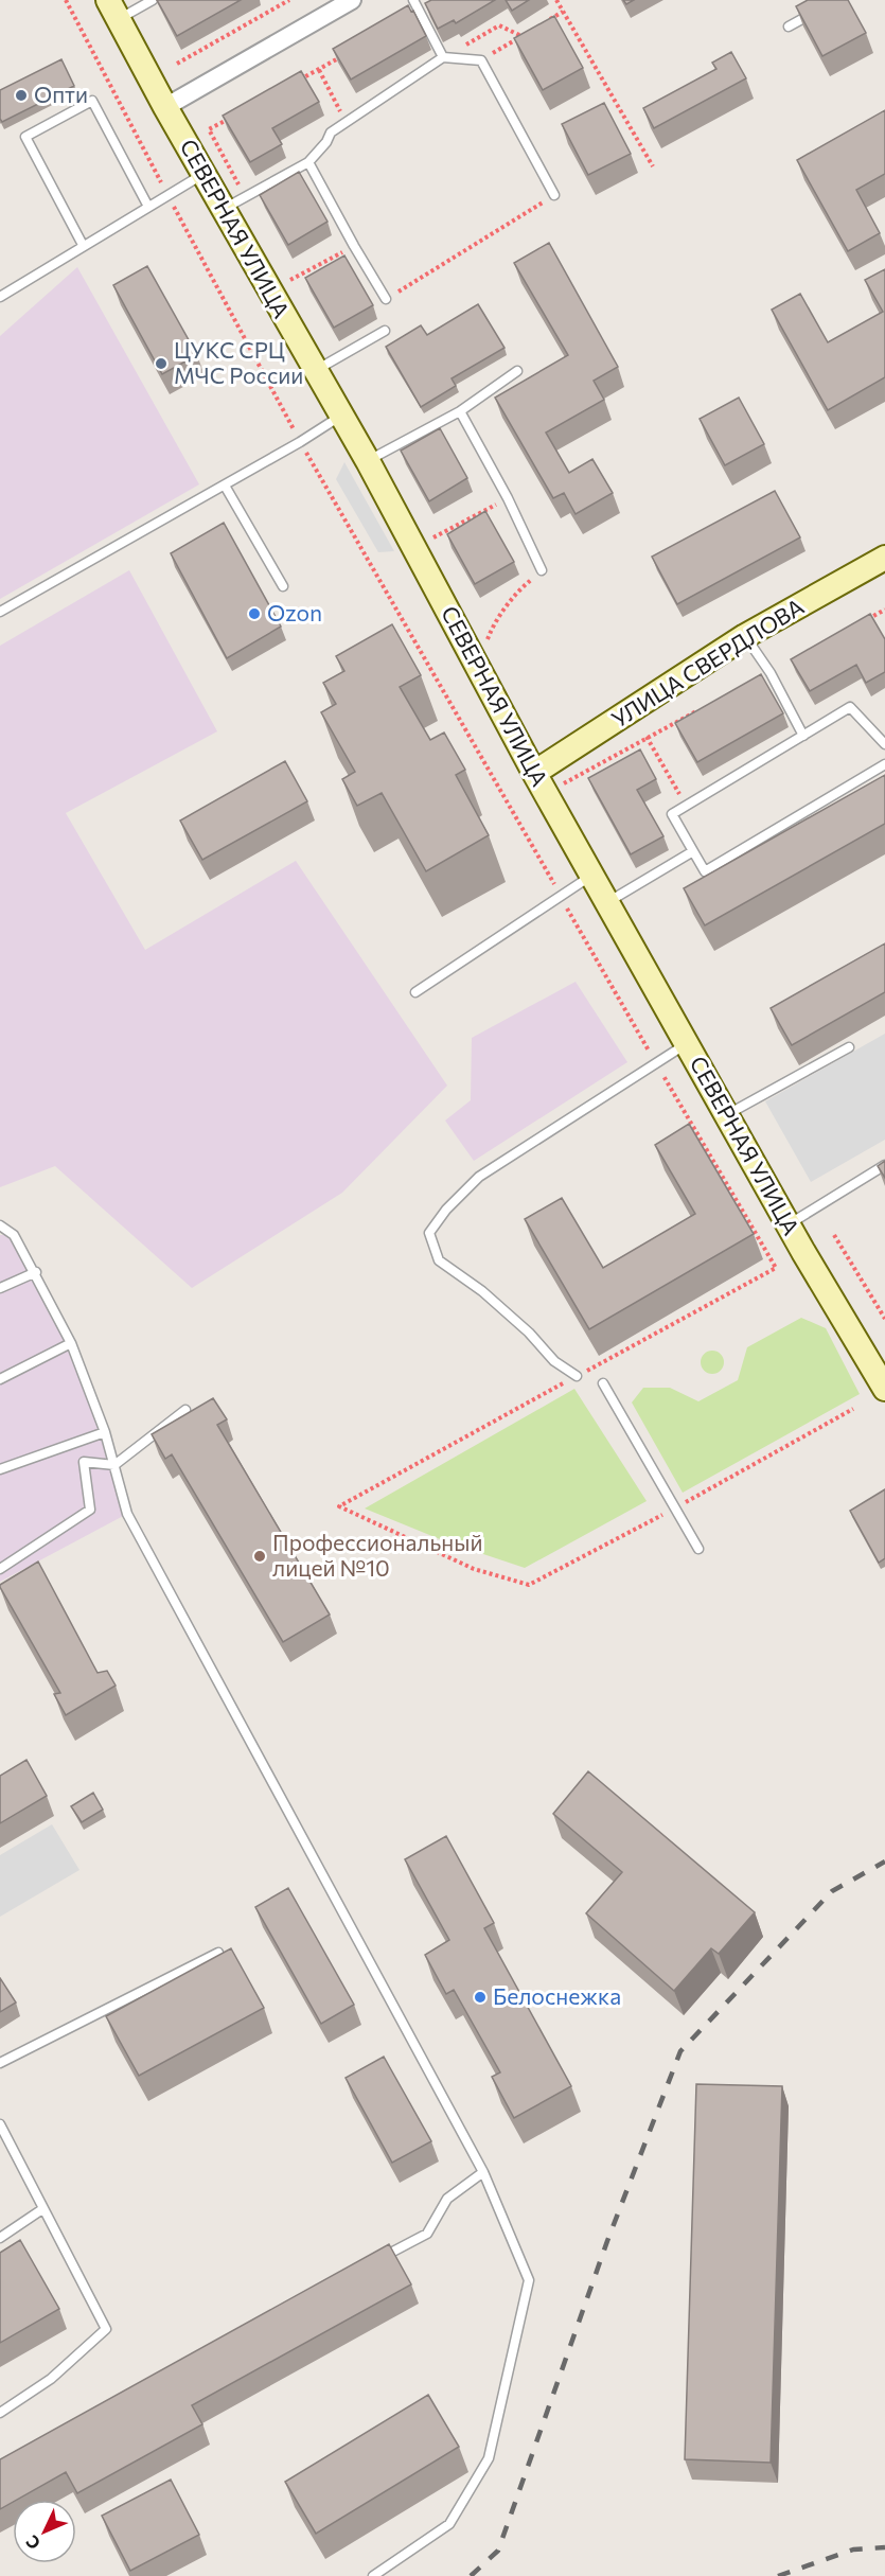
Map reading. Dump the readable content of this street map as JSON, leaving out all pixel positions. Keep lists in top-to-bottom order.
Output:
{
  "streets": {
    "street": ["СЕВЕРНАЯ УЛИЦА", "УЛИЦА СВЕРДЛОВА"]
  },
  "crossings": [
    ["СЕВЕРНАЯ УЛИЦА", "УЛИЦА СВЕРДЛОВА"]
  ],
  "places": [
    "Опти",
    "ЦУКС СРЦ МЧС России",
    "Ozon",
    "Профессиональный лицей №10",
    "Белоснежка"
  ],
  "north": "bottom left"
}
